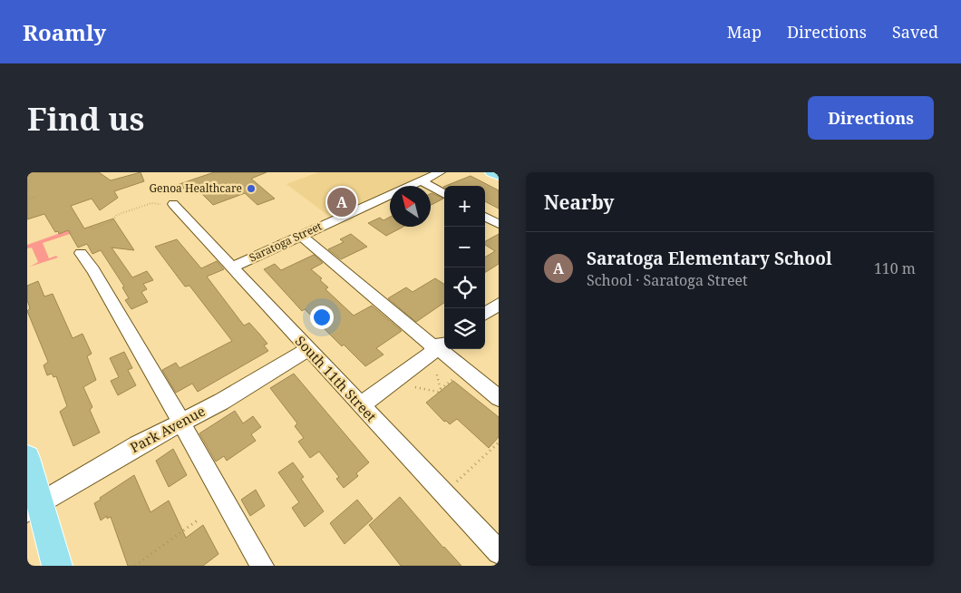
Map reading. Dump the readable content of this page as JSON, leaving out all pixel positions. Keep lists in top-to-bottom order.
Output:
{
  "streets": {
    "street": ["Saratoga Street", "South 11th Street", "Park Avenue"]
  },
  "crossings": [
    ["Saratoga Street", "South 11th Street"],
    ["South 11th Street", "Park Avenue"]
  ],
  "places": ["Genoa Healthcare"],
  "north": "top left",
  "page": {
    "header": "Roamly",
    "nav": ["Map", "Directions", "Saved"],
    "buttons": "Directions",
    "title": "Find us",
    "heading": "Nearby",
    "map_buttons": ["+", "−"],
    "pins": "A",
    "list": [
      {
        "mark": "A",
        "name": "Saratoga Elementary School",
        "note": "School · Saratoga Street",
        "value": "110 m"
      }
    ]
  }
}
